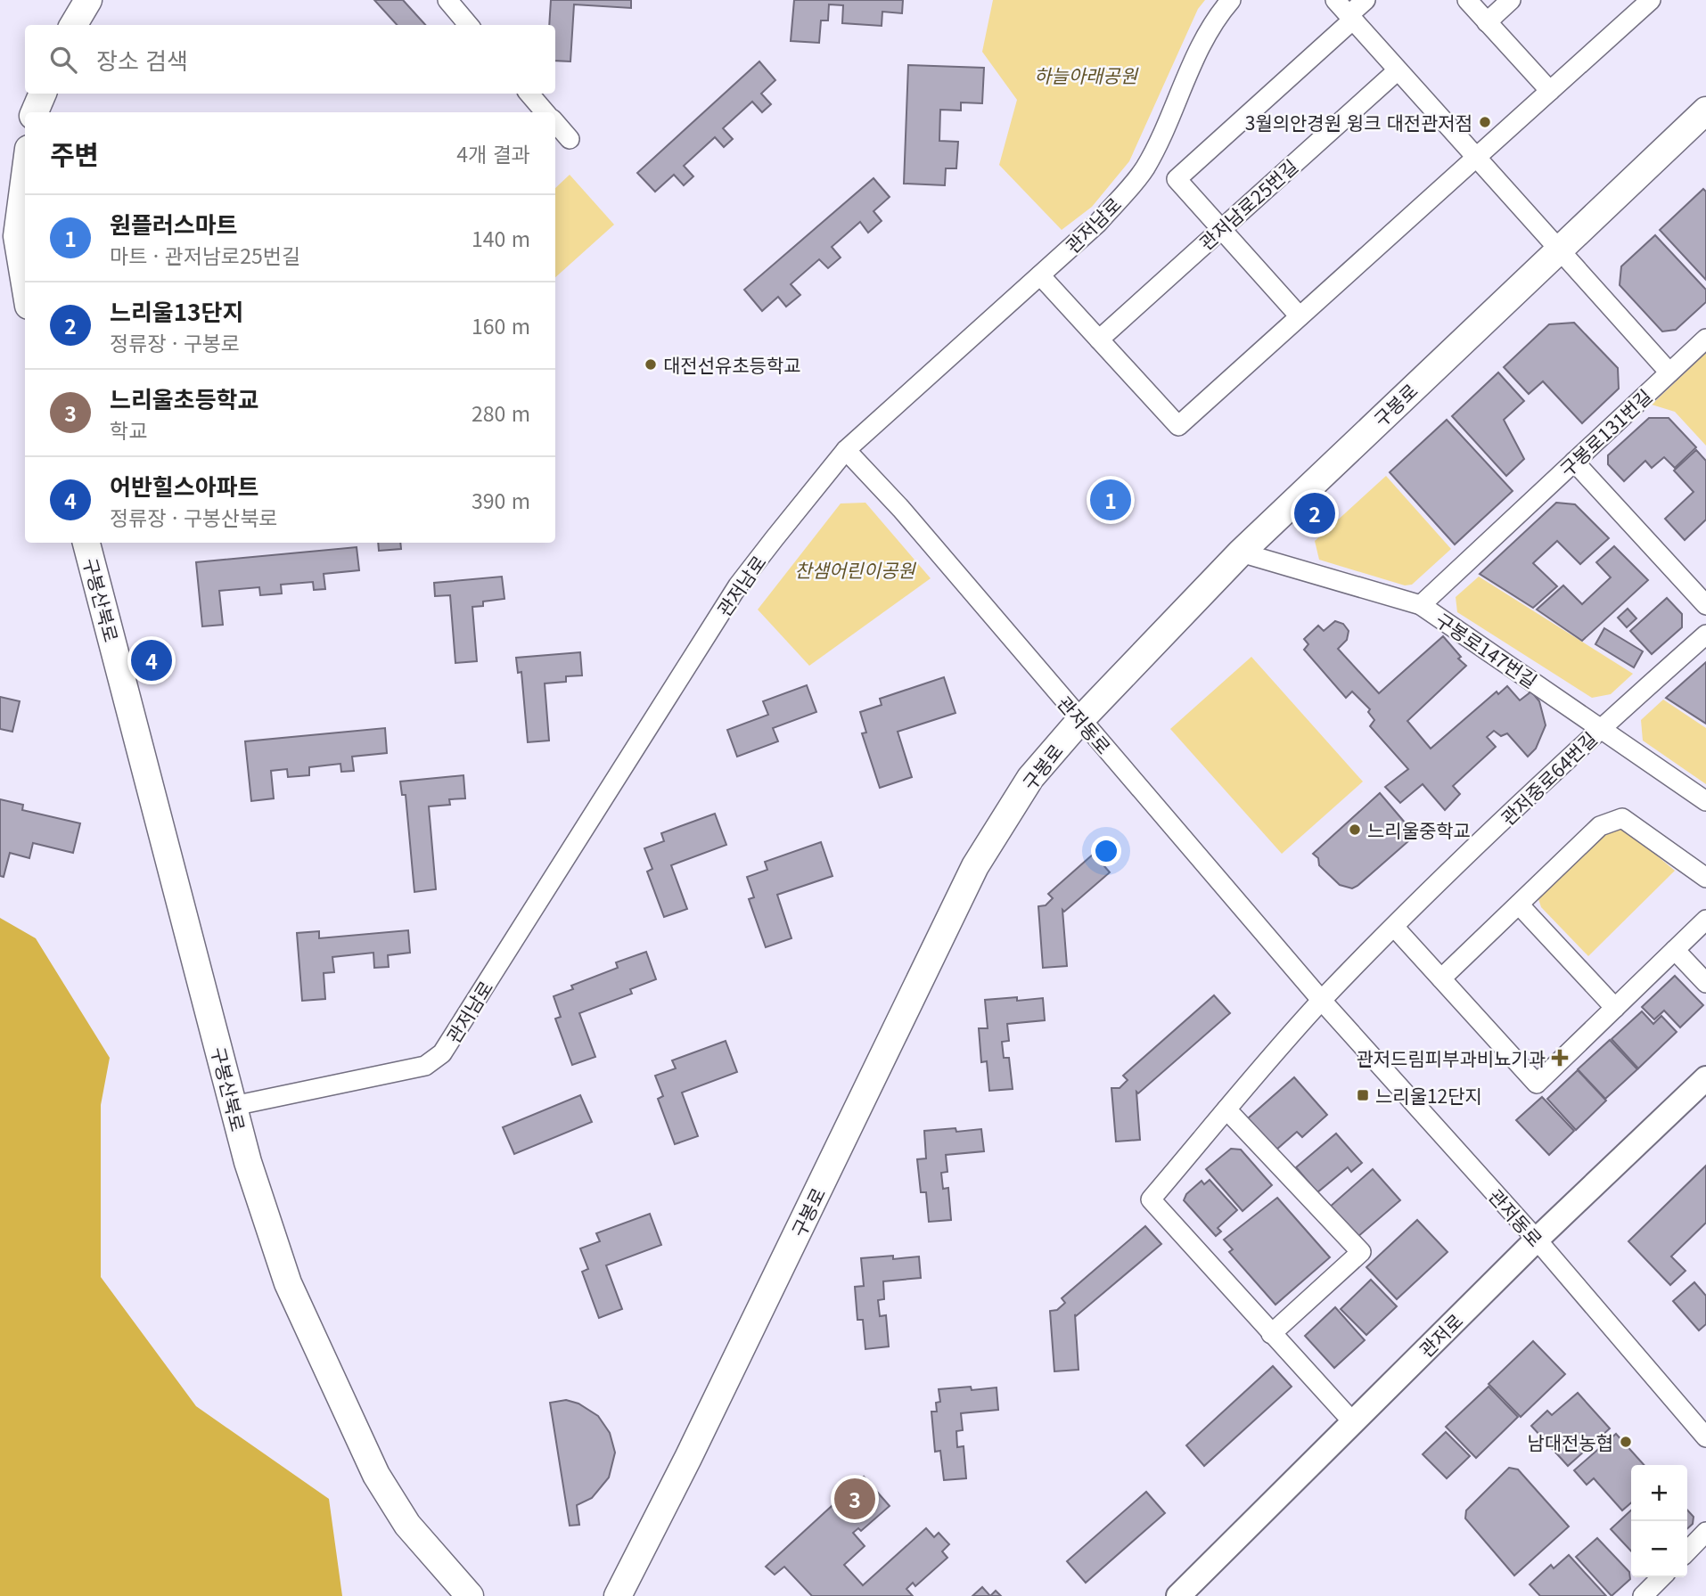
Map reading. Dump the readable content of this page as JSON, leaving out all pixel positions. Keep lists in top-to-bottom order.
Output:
{
  "streets": {
    "main road": ["구봉로", "구봉산북로"],
    "street": [
      "관저남로25번길",
      "관저남로",
      "구봉로131번길",
      "구봉로147번길",
      "관저동로",
      "관저중로64번길",
      "관저로"
    ]
  },
  "crossings": [
    ["관저남로", "구봉산북로"],
    ["관저남로", "관저동로"],
    ["구봉로", "구봉로147번길"],
    ["구봉로", "관저동로"],
    ["구봉로131번길", "구봉로147번길"],
    ["구봉로147번길", "관저중로64번길"],
    ["관저동로", "관저중로64번길"],
    ["관저동로", "관저로"]
  ],
  "parks": ["하늘아래공원", "찬샘어린이공원"],
  "places": {
    "other": [
      "3월의안경원 윙크 대전관저점",
      "대전선유초등학교",
      "느리울중학교",
      "남대전농협"
    ],
    "health": ["관저드림피부과비뇨기과"],
    "transit": ["느리울12단지"]
  },
  "page": {
    "search": "장소 검색",
    "heading": ["주변", "4개 결과"],
    "list": [
      {
        "mark": "1",
        "name": "원플러스마트",
        "note": "마트 · 관저남로25번길",
        "value": "140 m"
      },
      {
        "mark": "2",
        "name": "느리울13단지",
        "note": "정류장 · 구봉로",
        "value": "160 m"
      },
      {
        "mark": "3",
        "name": "느리울초등학교",
        "note": "학교",
        "value": "280 m"
      },
      {
        "mark": "4",
        "name": "어반힐스아파트",
        "note": "정류장 · 구봉산북로",
        "value": "390 m"
      }
    ],
    "pins": [
      "1",
      "2",
      "4",
      "3"
    ],
    "map_buttons": ["+", "−"]
  }
}
